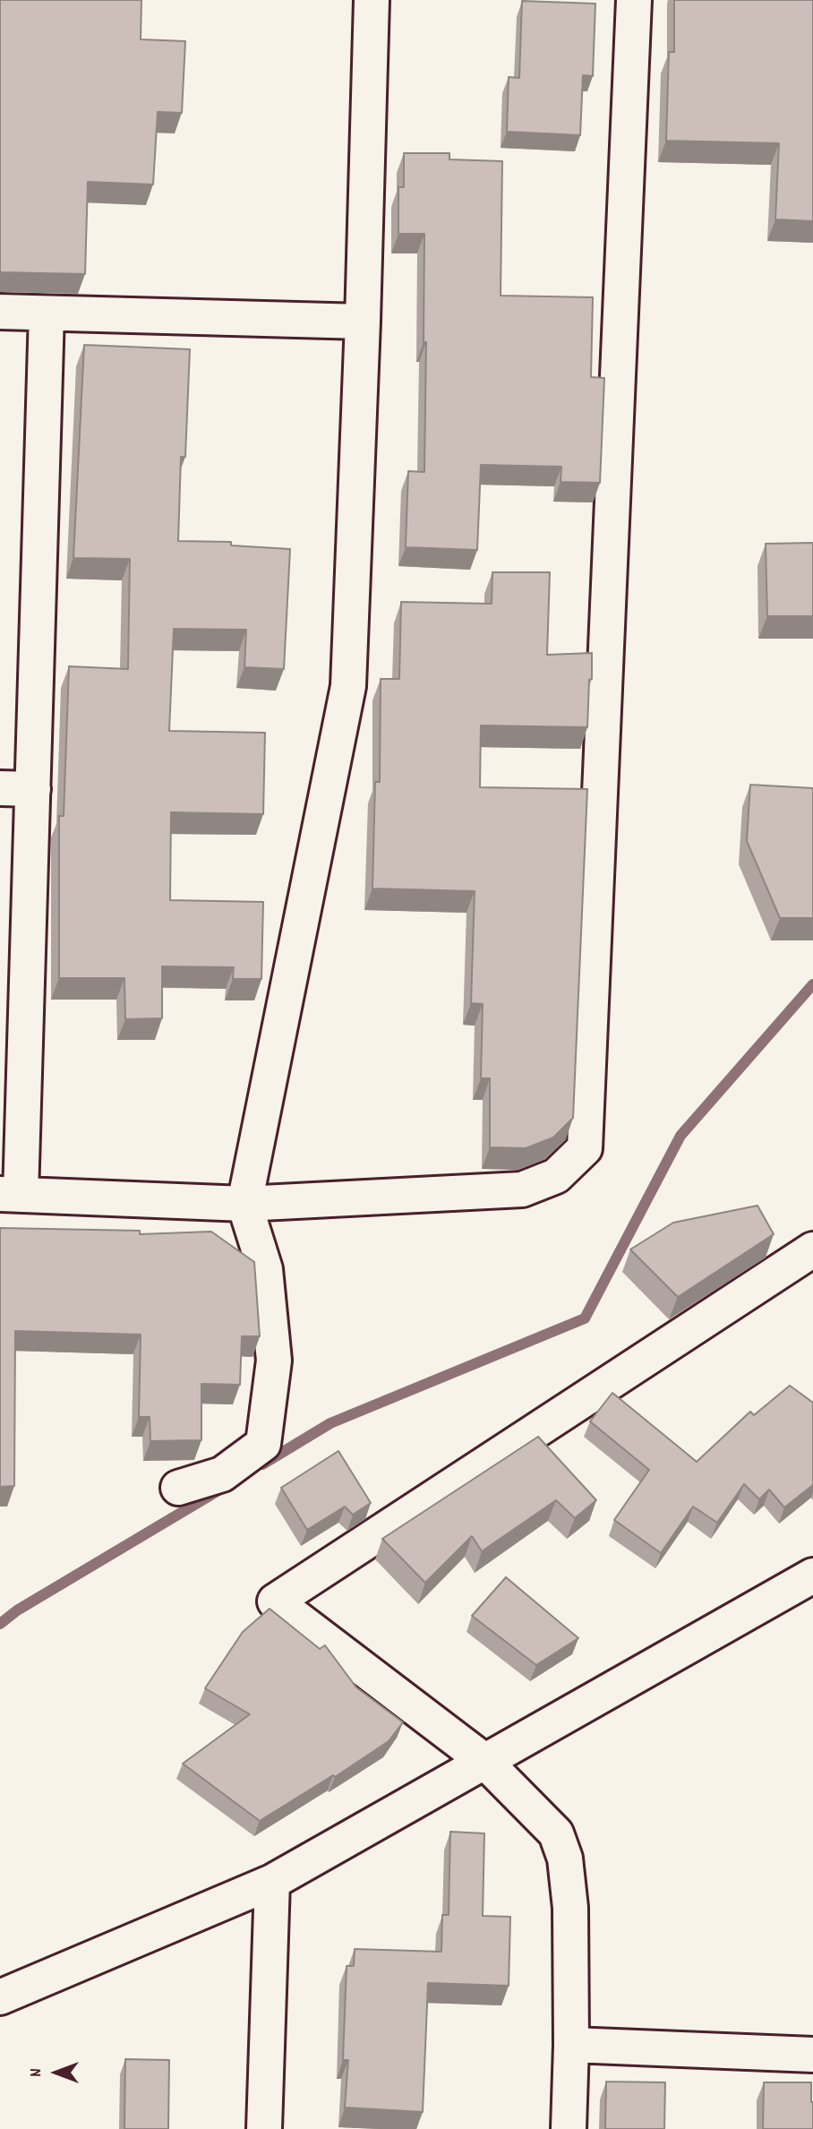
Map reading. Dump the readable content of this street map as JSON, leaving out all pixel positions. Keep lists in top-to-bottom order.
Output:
{
  "north": "left"
}
